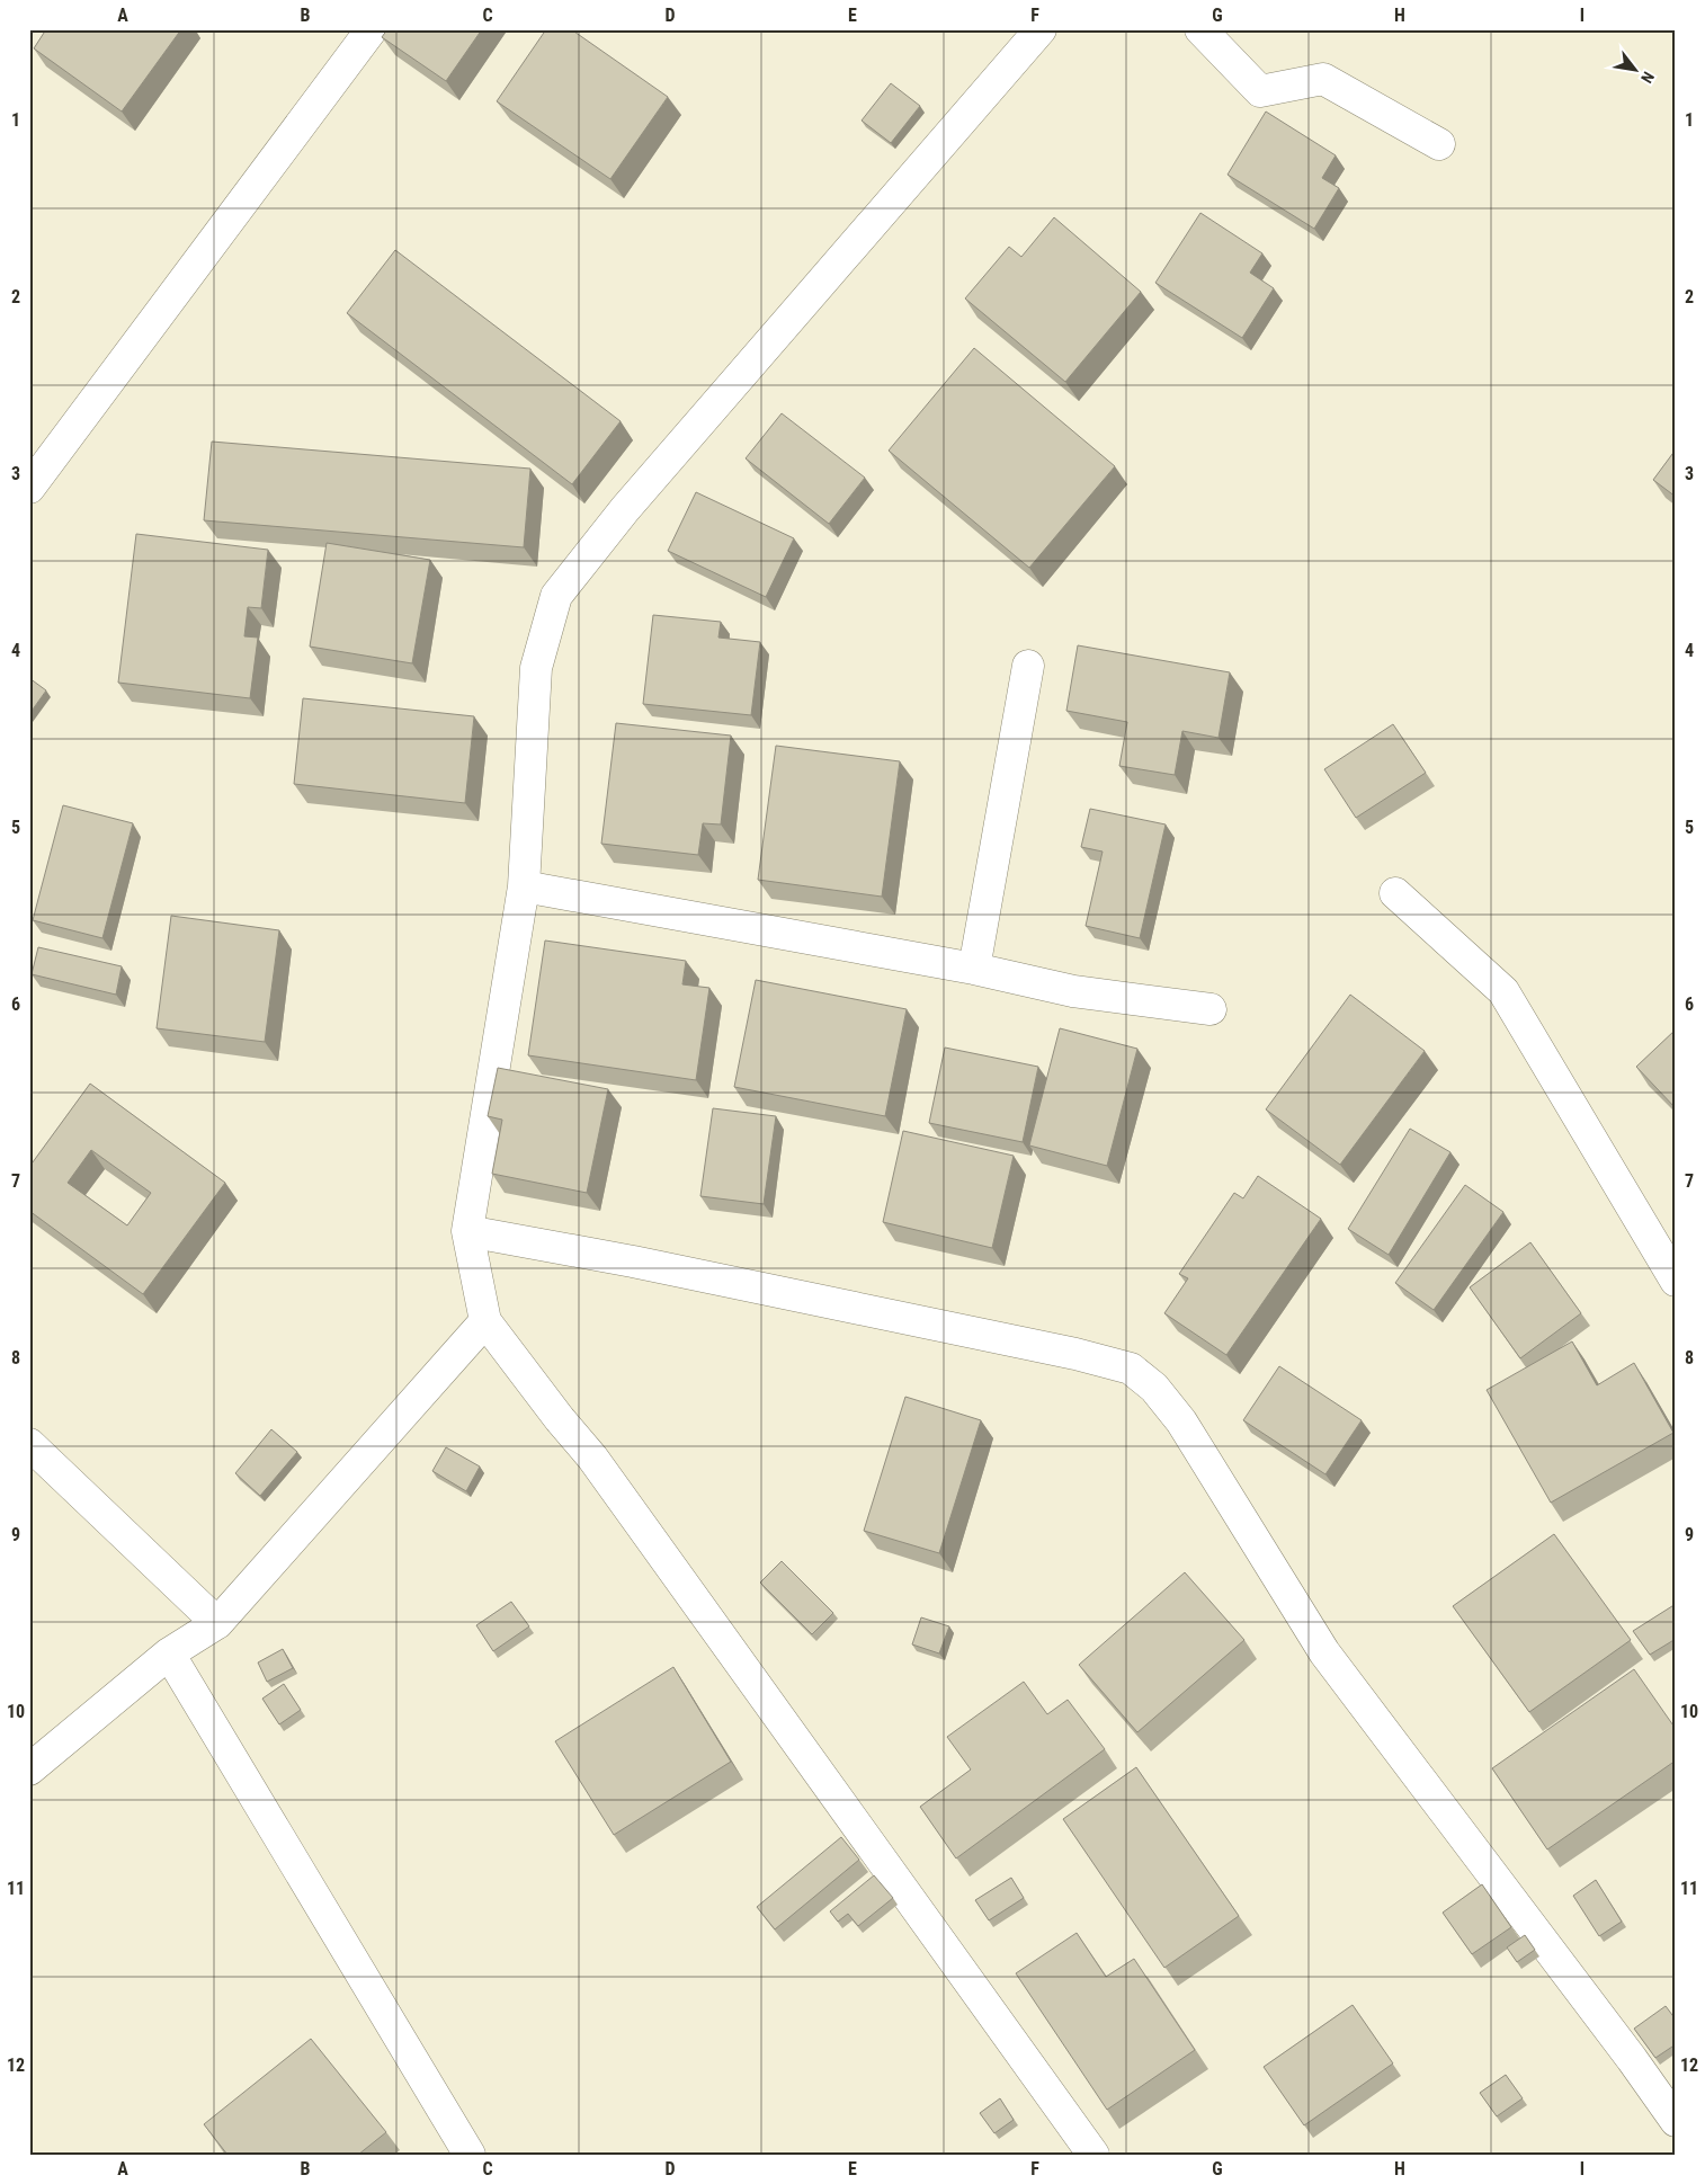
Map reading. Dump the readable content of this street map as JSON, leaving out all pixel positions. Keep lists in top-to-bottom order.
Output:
{
  "north": "bottom right",
  "grid": {
    "columns": [
      "A",
      "B",
      "C",
      "D",
      "E",
      "F",
      "G",
      "H",
      "I"
    ],
    "rows": [
      "1",
      "2",
      "3",
      "4",
      "5",
      "6",
      "7",
      "8",
      "9",
      "10",
      "11",
      "12"
    ]
  }
}
